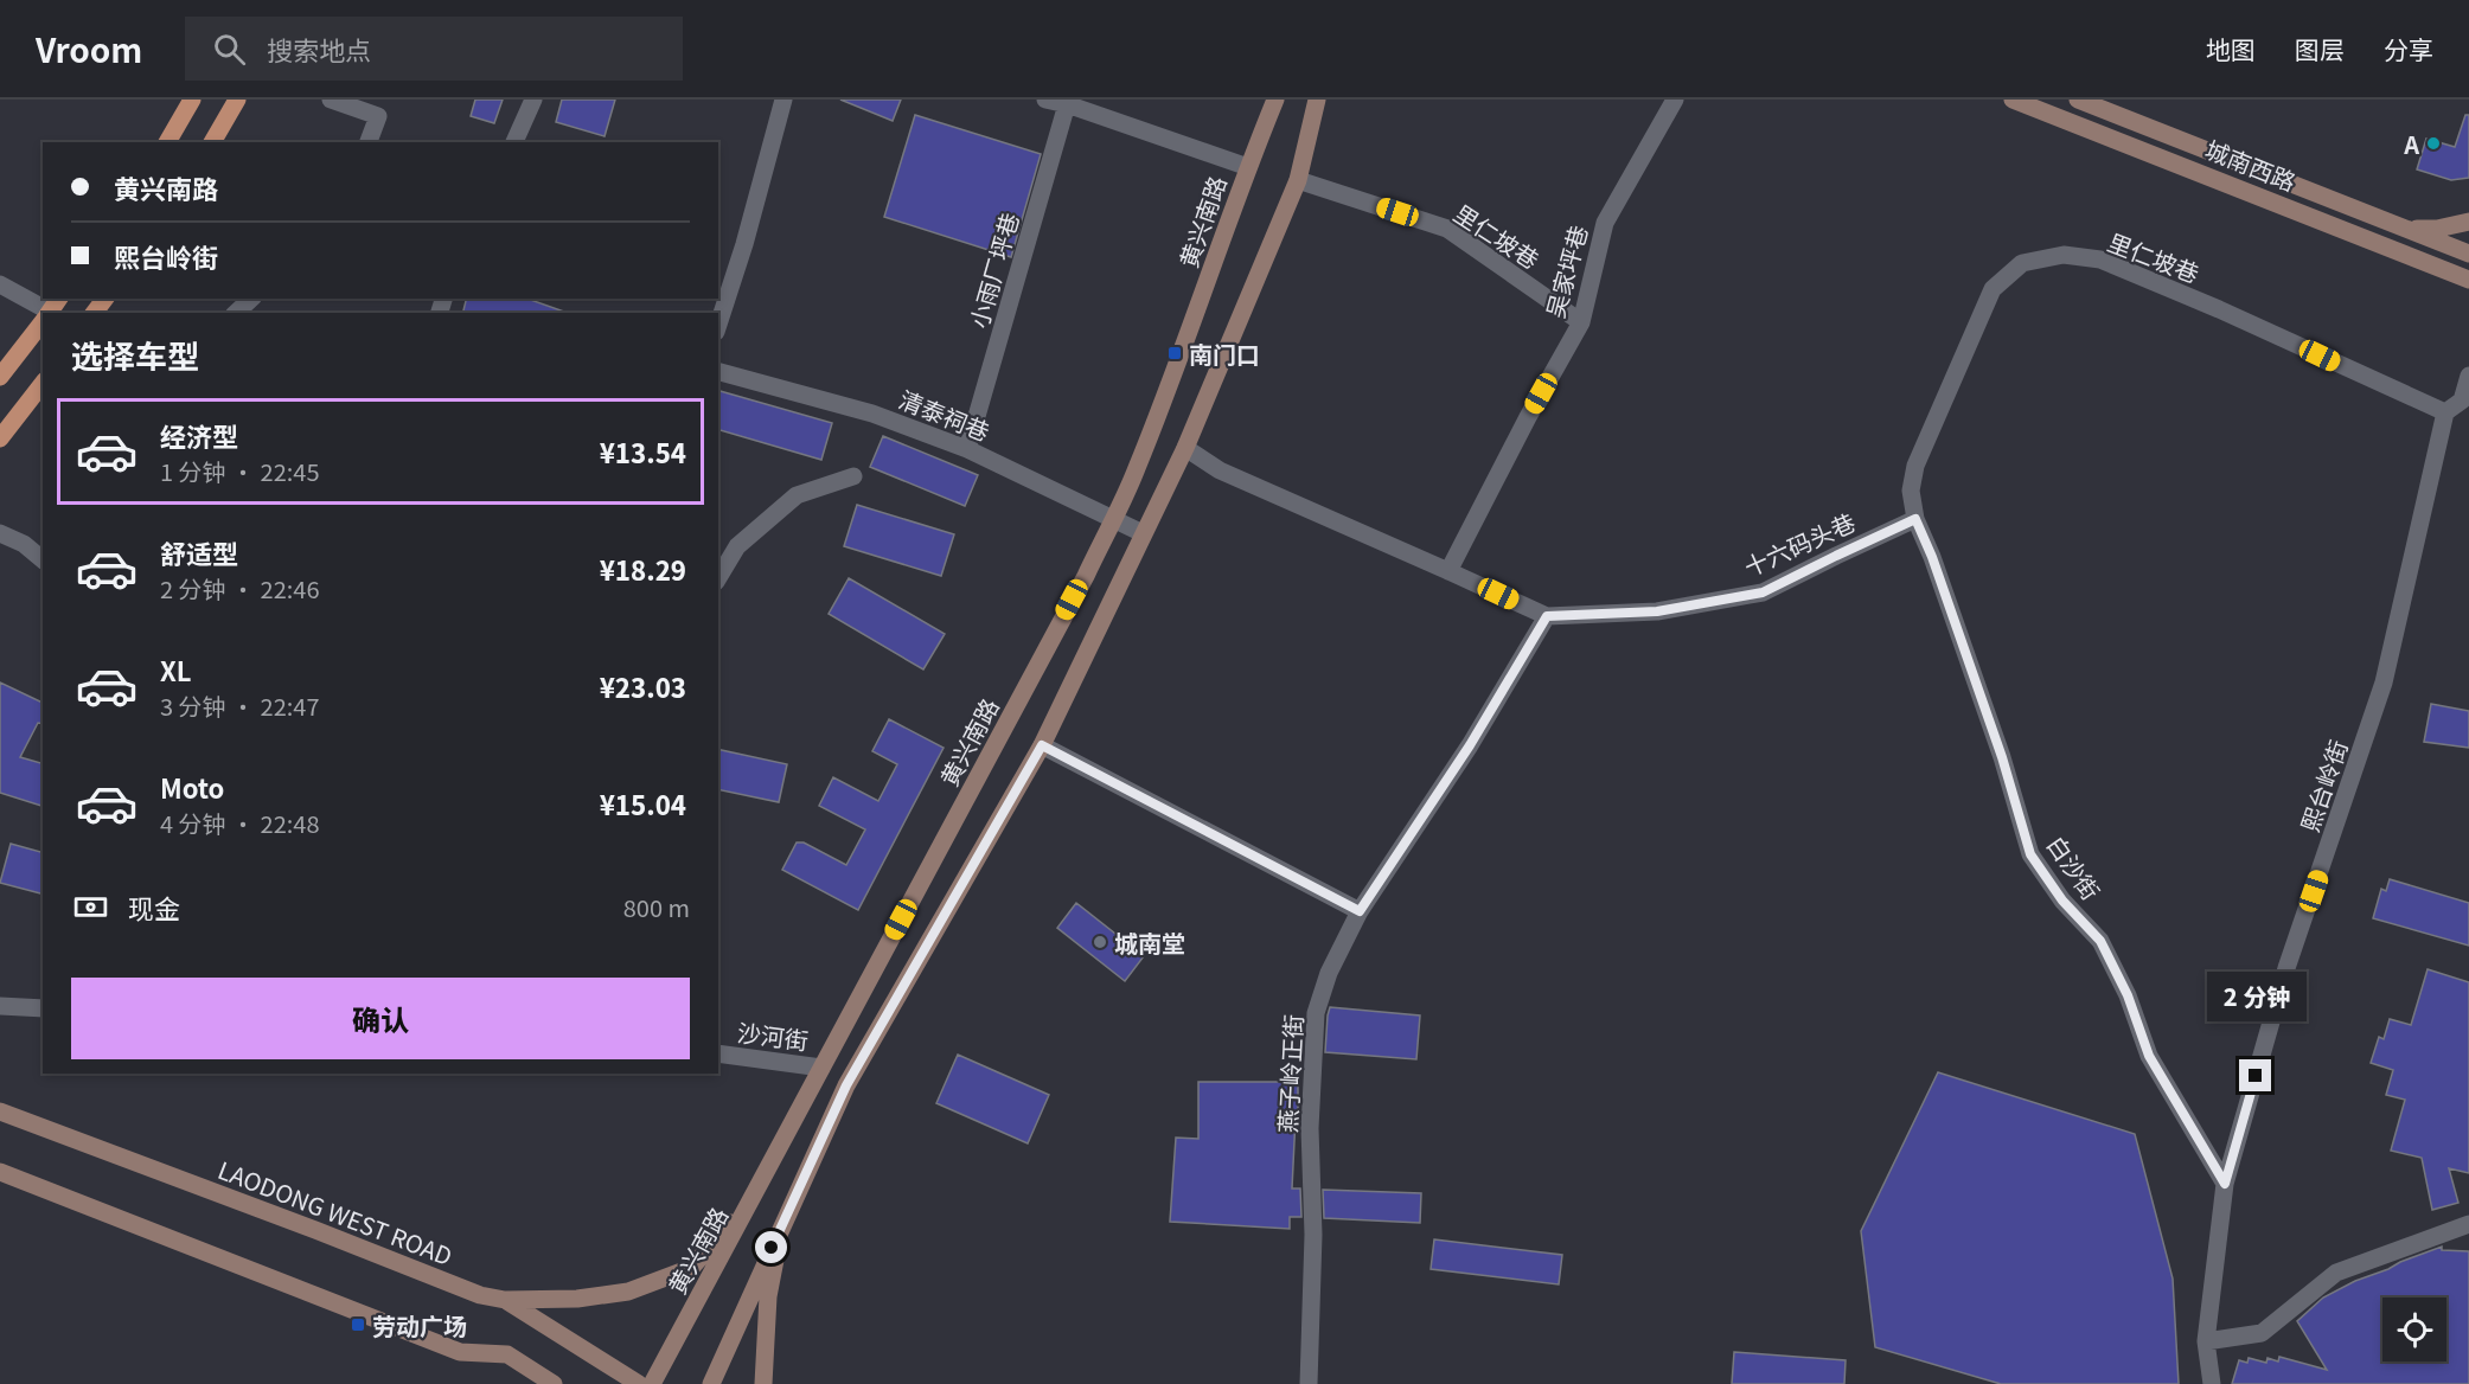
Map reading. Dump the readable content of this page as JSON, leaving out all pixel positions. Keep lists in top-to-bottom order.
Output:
{
  "streets": {
    "main road": ["城南西路", "黄兴南路", "LAODONG WEST ROAD"],
    "street": [
      "里仁坡巷",
      "小雨厂坪巷",
      "吴家坪巷",
      "清泰祠巷",
      "十六码头巷",
      "熙台岭街",
      "白沙街",
      "沙河街",
      "燕子岭正街"
    ]
  },
  "crossings": [
    ["黄兴南路", "清泰祠巷"],
    ["黄兴南路", "沙河街"],
    ["里仁坡巷", "吴家坪巷"],
    ["里仁坡巷", "十六码头巷"],
    ["里仁坡巷", "熙台岭街"],
    ["里仁坡巷", "白沙街"],
    ["小雨厂坪巷", "清泰祠巷"],
    ["十六码头巷", "燕子岭正街"],
    ["熙台岭街", "白沙街"]
  ],
  "places": {
    "other": ["A", "城南堂"],
    "transit": ["南门口", "劳动广场"]
  },
  "page": {
    "header": "Vroom",
    "search": "搜索地点",
    "nav": ["地图", "图层", "分享"],
    "banner": ["黄兴南路", "熙台岭街"],
    "heading": "选择车型",
    "list": [
      {
        "name": "经济型",
        "note": "1 分钟 · 22:45",
        "value": "¥13.54"
      },
      {
        "name": "舒适型",
        "note": "2 分钟 · 22:46",
        "value": "¥18.29"
      },
      {
        "name": "XL",
        "note": "3 分钟 · 22:47",
        "value": "¥23.03"
      },
      {
        "name": "Moto",
        "note": "4 分钟 · 22:48",
        "value": "¥15.04"
      }
    ],
    "pay": ["现金", "800 m"],
    "buttons": "确认",
    "bubble": "2 分钟"
  }
}
